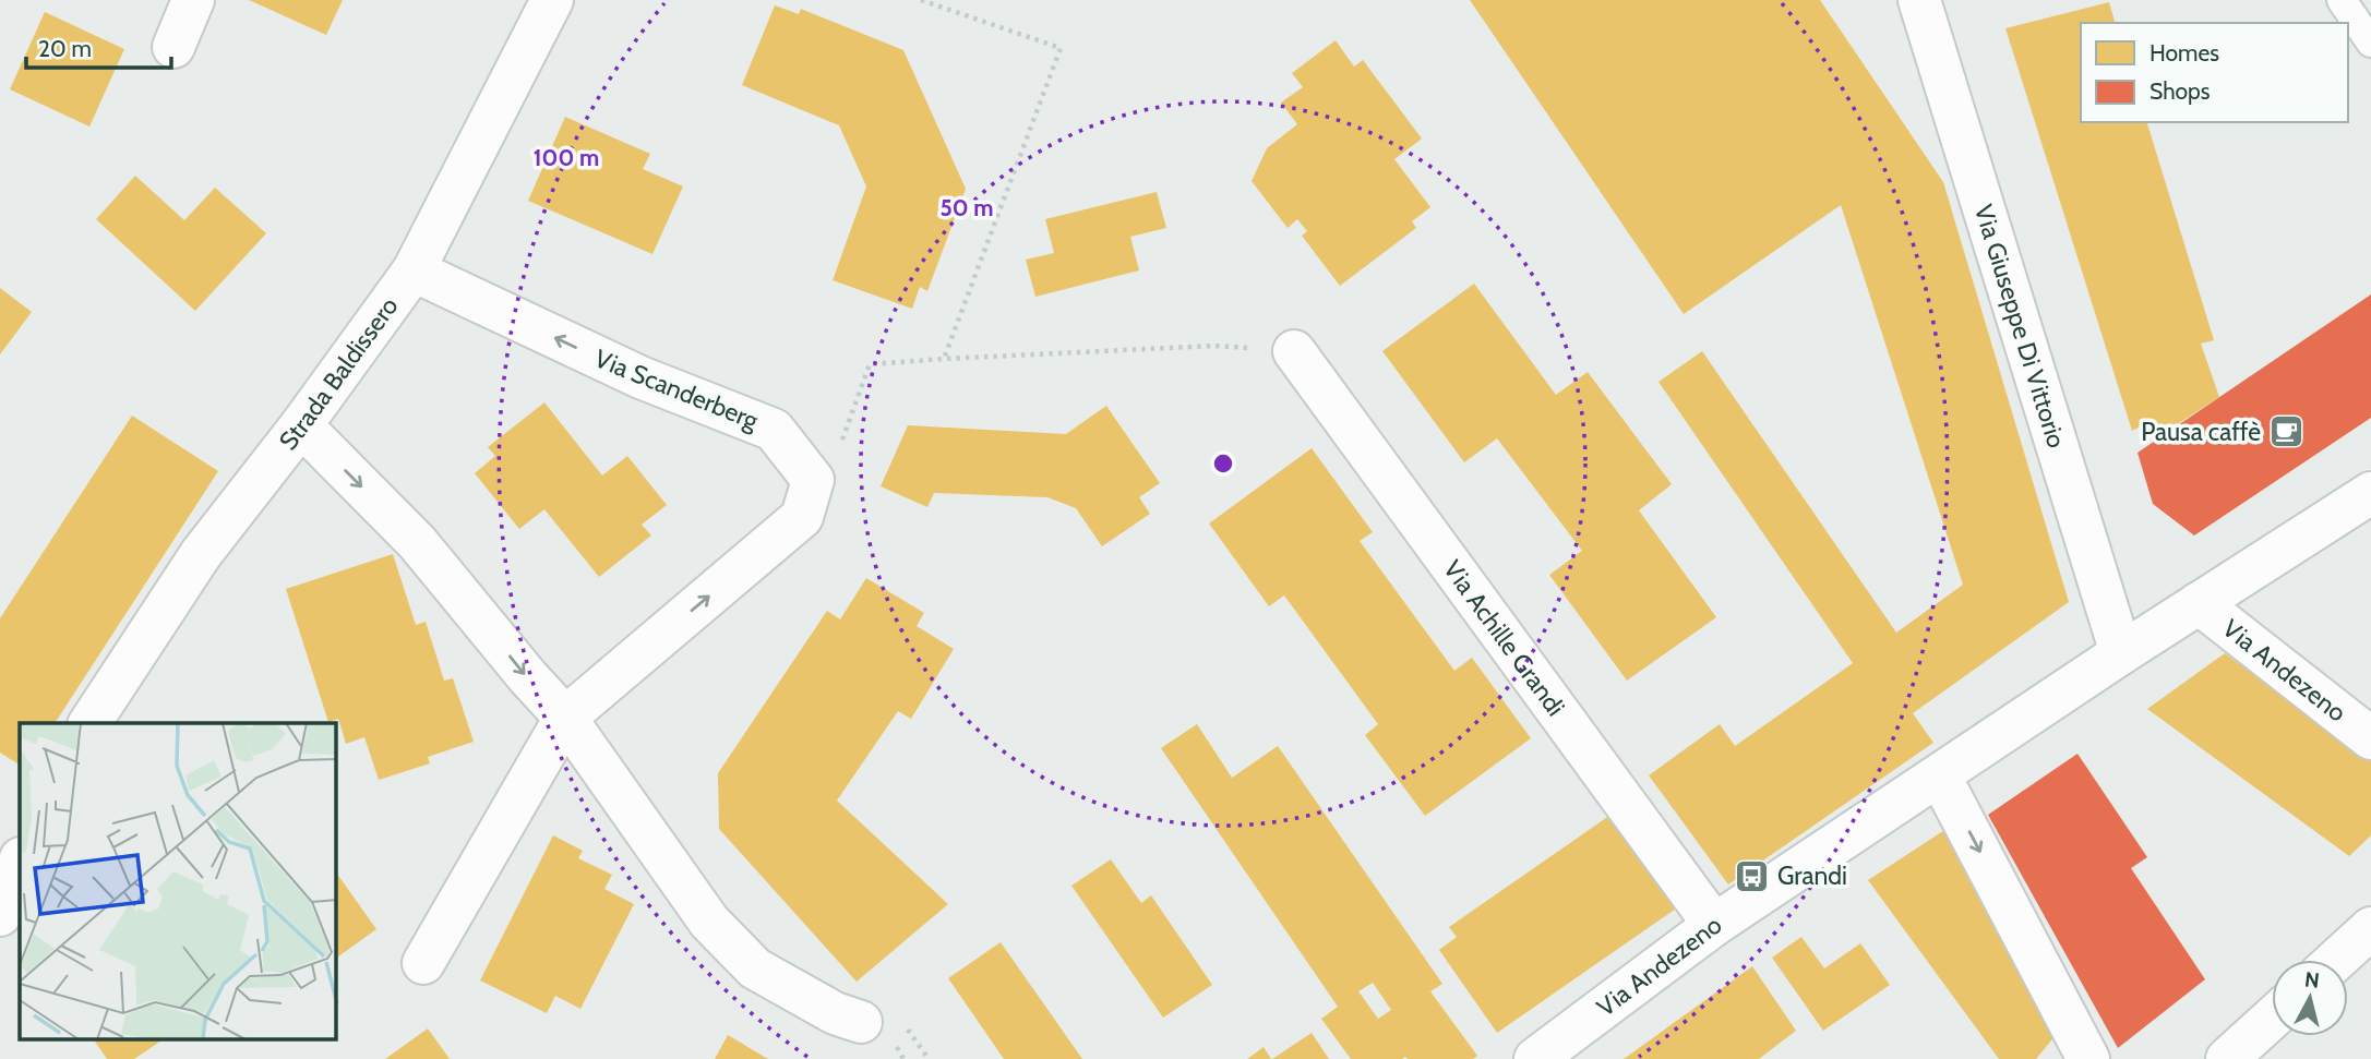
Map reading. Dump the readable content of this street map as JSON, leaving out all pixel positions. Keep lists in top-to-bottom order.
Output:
{
  "streets": {
    "street": [
      "Via Giuseppe Di Vittorio",
      "Strada Baldissero",
      "Via Scanderberg",
      "Via Achille Grandi",
      "Via Andezeno"
    ]
  },
  "crossings": [
    ["Via Giuseppe Di Vittorio", "Via Andezeno"],
    ["Strada Baldissero", "Via Scanderberg"],
    ["Via Achille Grandi", "Via Andezeno"]
  ],
  "places": {
    "cafe": ["Pausa caffè"],
    "bus stop": ["Grandi"]
  },
  "legend": ["Homes", "Shops"],
  "scale_bar": "20 m",
  "north": "top",
  "rings": ["100 m", "50 m"]
}
